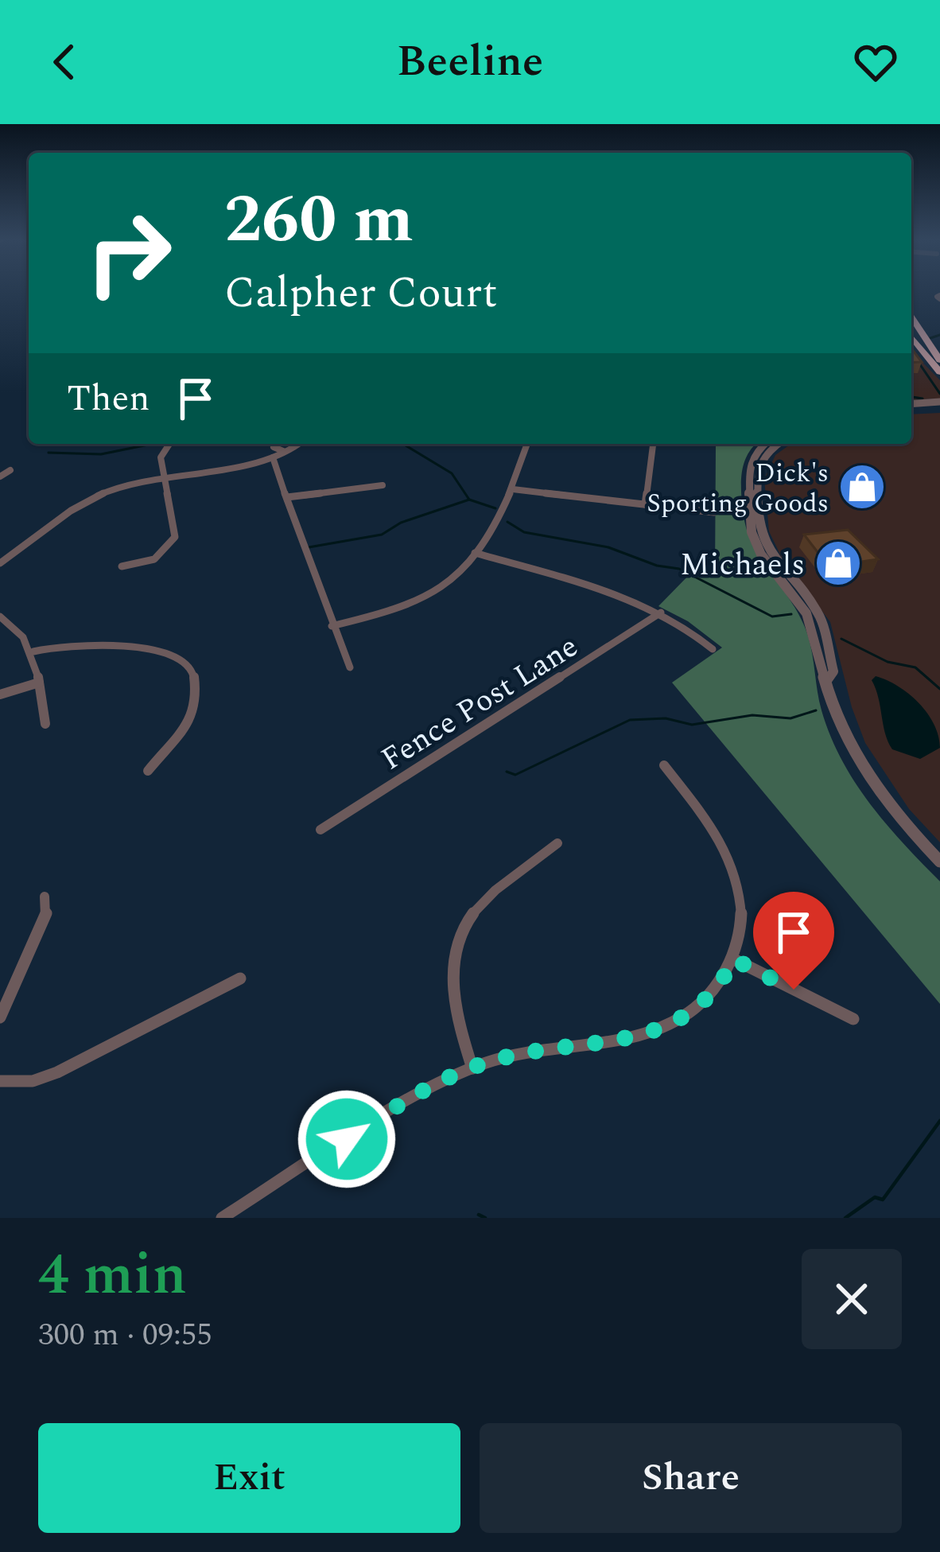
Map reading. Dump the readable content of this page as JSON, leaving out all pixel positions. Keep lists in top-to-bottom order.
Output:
{
  "streets": {
    "street": ["Fence Post Lane"]
  },
  "places": {
    "shop": ["Dick's Sporting Goods", "Michaels"]
  },
  "page": {
    "header": "Beeline",
    "turn": ["260 m", "Calpher Court"],
    "then": "Then",
    "heading": ["4 min", "300 m · 09:55"],
    "buttons": ["Exit", "Share"]
  }
}
